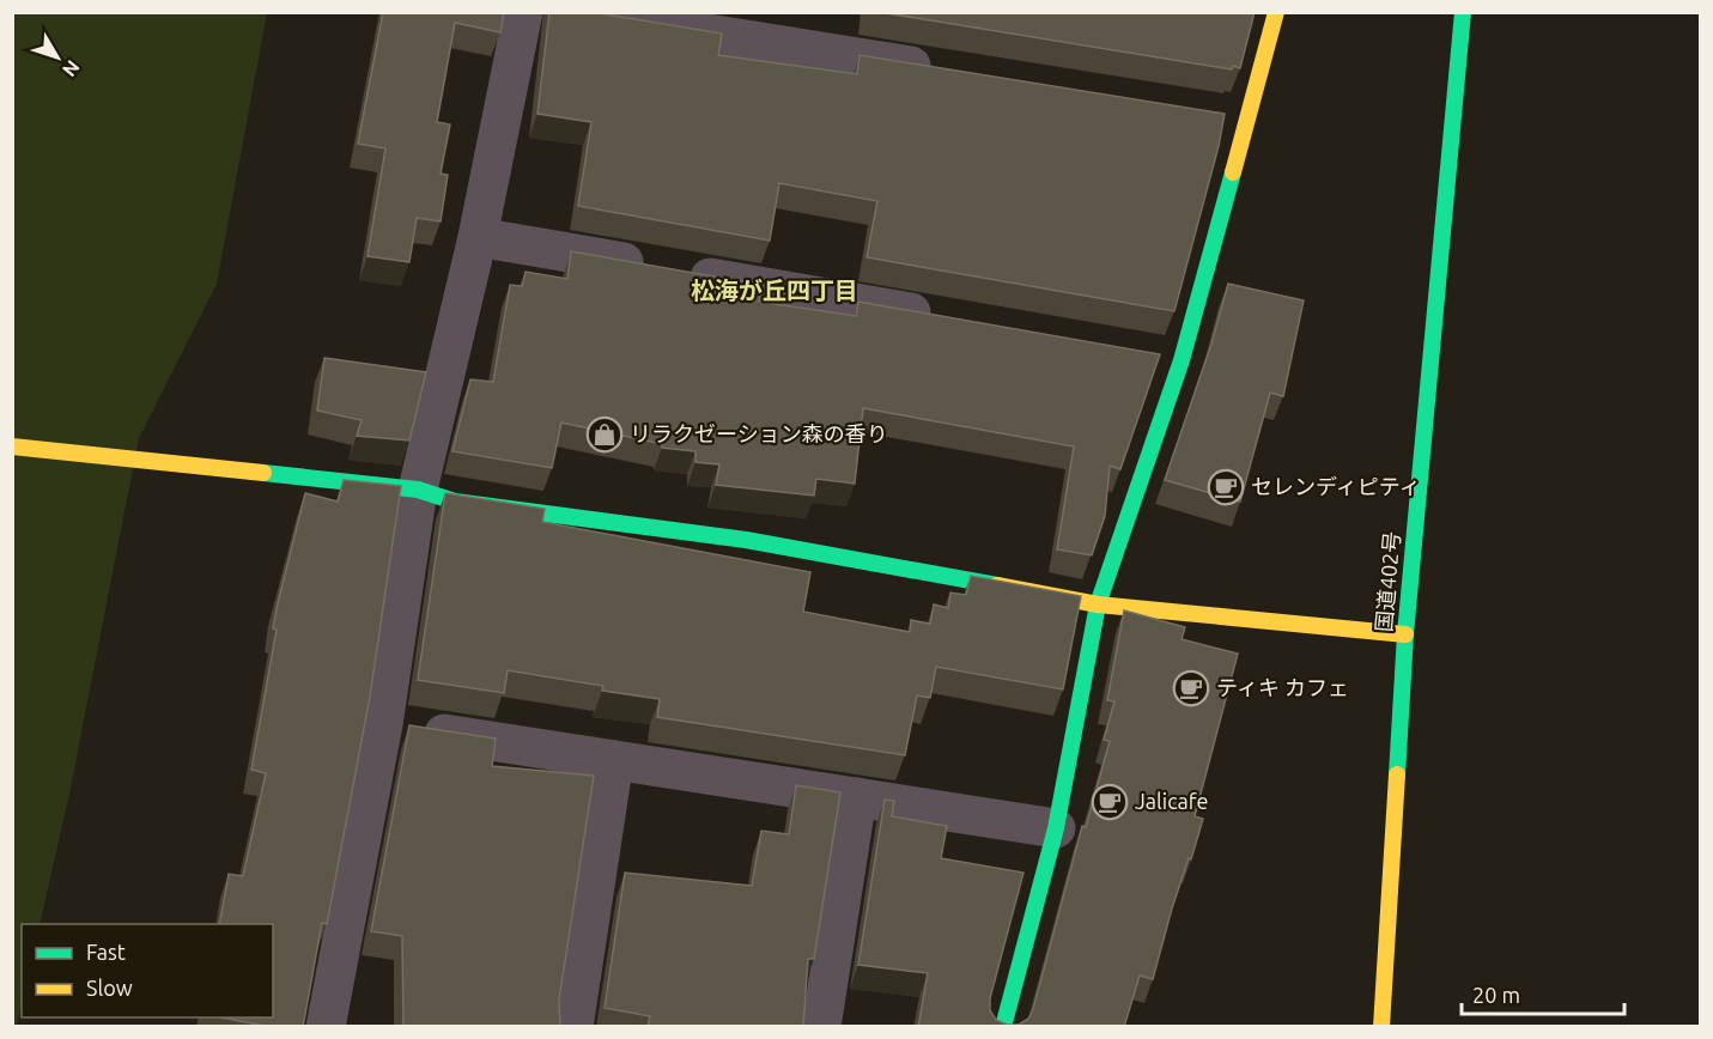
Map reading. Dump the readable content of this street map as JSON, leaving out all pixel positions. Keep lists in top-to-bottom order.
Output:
{
  "streets": {
    "main road": ["国道402号"]
  },
  "districts": ["松海が丘四丁目"],
  "places": {
    "shop": ["リラクゼーション森の香り"],
    "cafe": ["セレンディピティ", "ティキ カフェ", "Jalicafe"]
  },
  "legend": ["Fast", "Slow"],
  "scale_bar": "20 m",
  "north": "bottom right"
}
